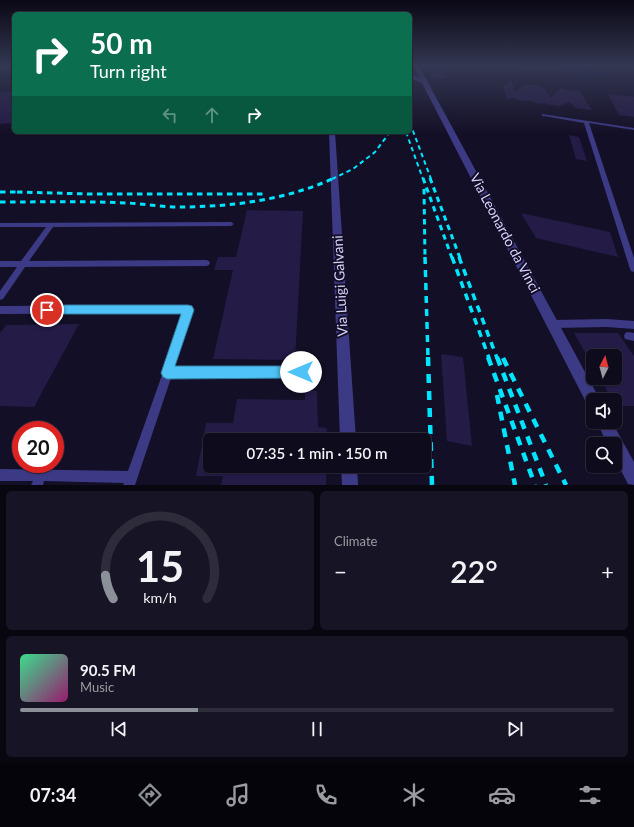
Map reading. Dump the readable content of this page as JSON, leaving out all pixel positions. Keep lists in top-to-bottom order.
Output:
{
  "streets": {
    "street": ["Via Leonardo da Vinci", "Via Luigi Galvani"]
  },
  "north": "top",
  "page": {
    "turn": ["50 m", "Turn right"],
    "limit": "20",
    "trip": "07:35 · 1 min · 150 m",
    "tile": "Climate",
    "heat": ["−", "22°", "+"],
    "song": ["90.5 FM", "Music"],
    "tabs": "07:34",
    "gauge": ["15", "km/h"]
  }
}
